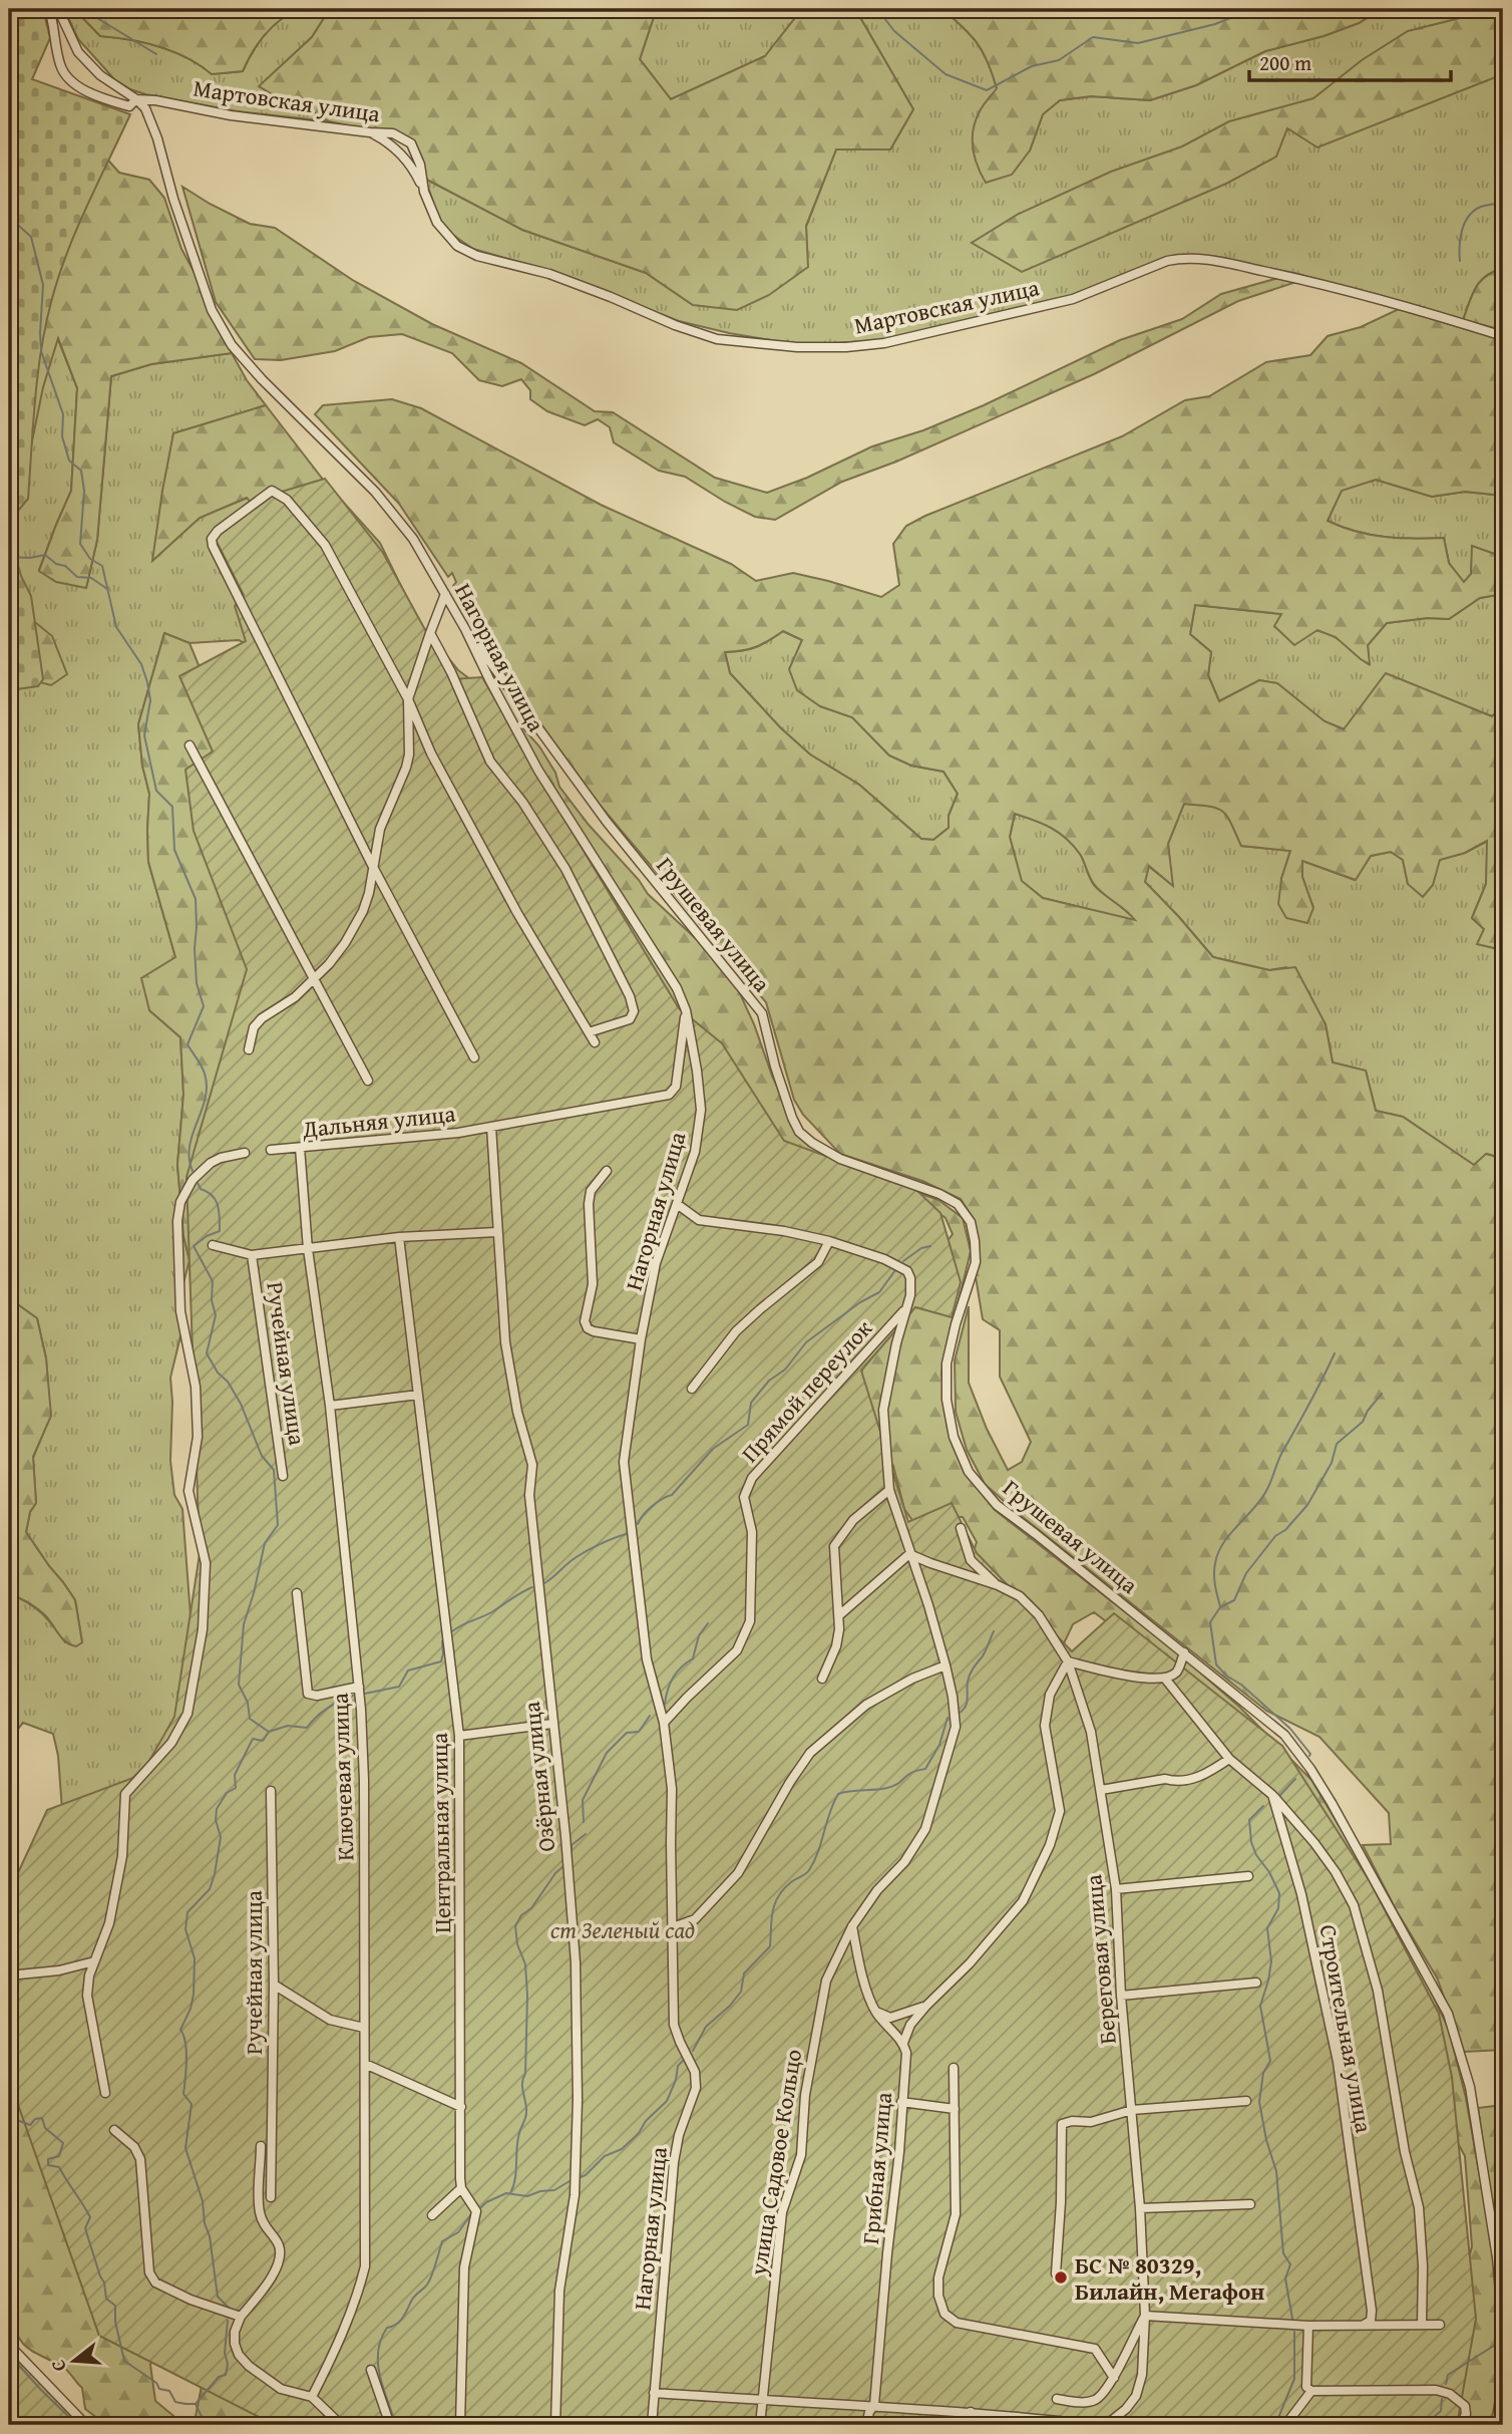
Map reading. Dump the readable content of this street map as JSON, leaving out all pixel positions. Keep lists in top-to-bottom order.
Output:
{
  "streets": {
    "street": [
      "Мартовская улица",
      "Нагорная улица",
      "Грушевая улица",
      "Дальняя улица",
      "Ручейная улица",
      "Прямой переулок",
      "Ключевая улица",
      "Озёрная улица",
      "Центральная улица",
      "Береговая улица",
      "Строительная улица",
      "улица Садовое Кольцо",
      "Грибная улица"
    ]
  },
  "crossings": [
    ["Мартовская улица", "Нагорная улица"],
    ["Нагорная улица", "Грушевая улица"],
    ["Нагорная улица", "Дальняя улица"],
    ["Нагорная улица", "Прямой переулок"],
    ["Нагорная улица", "улица Садовое Кольцо"],
    ["Дальняя улица", "Ключевая улица"],
    ["Дальняя улица", "Озёрная улица"],
    ["Прямой переулок", "улица Садовое Кольцо"],
    ["Береговая улица", "улица Садовое Кольцо"]
  ],
  "parks": ["ст Зеленый сад"],
  "places": ["БС № 80329, Билайн, Мегафон"],
  "scale_bar": "200 m",
  "north": "left"
}
